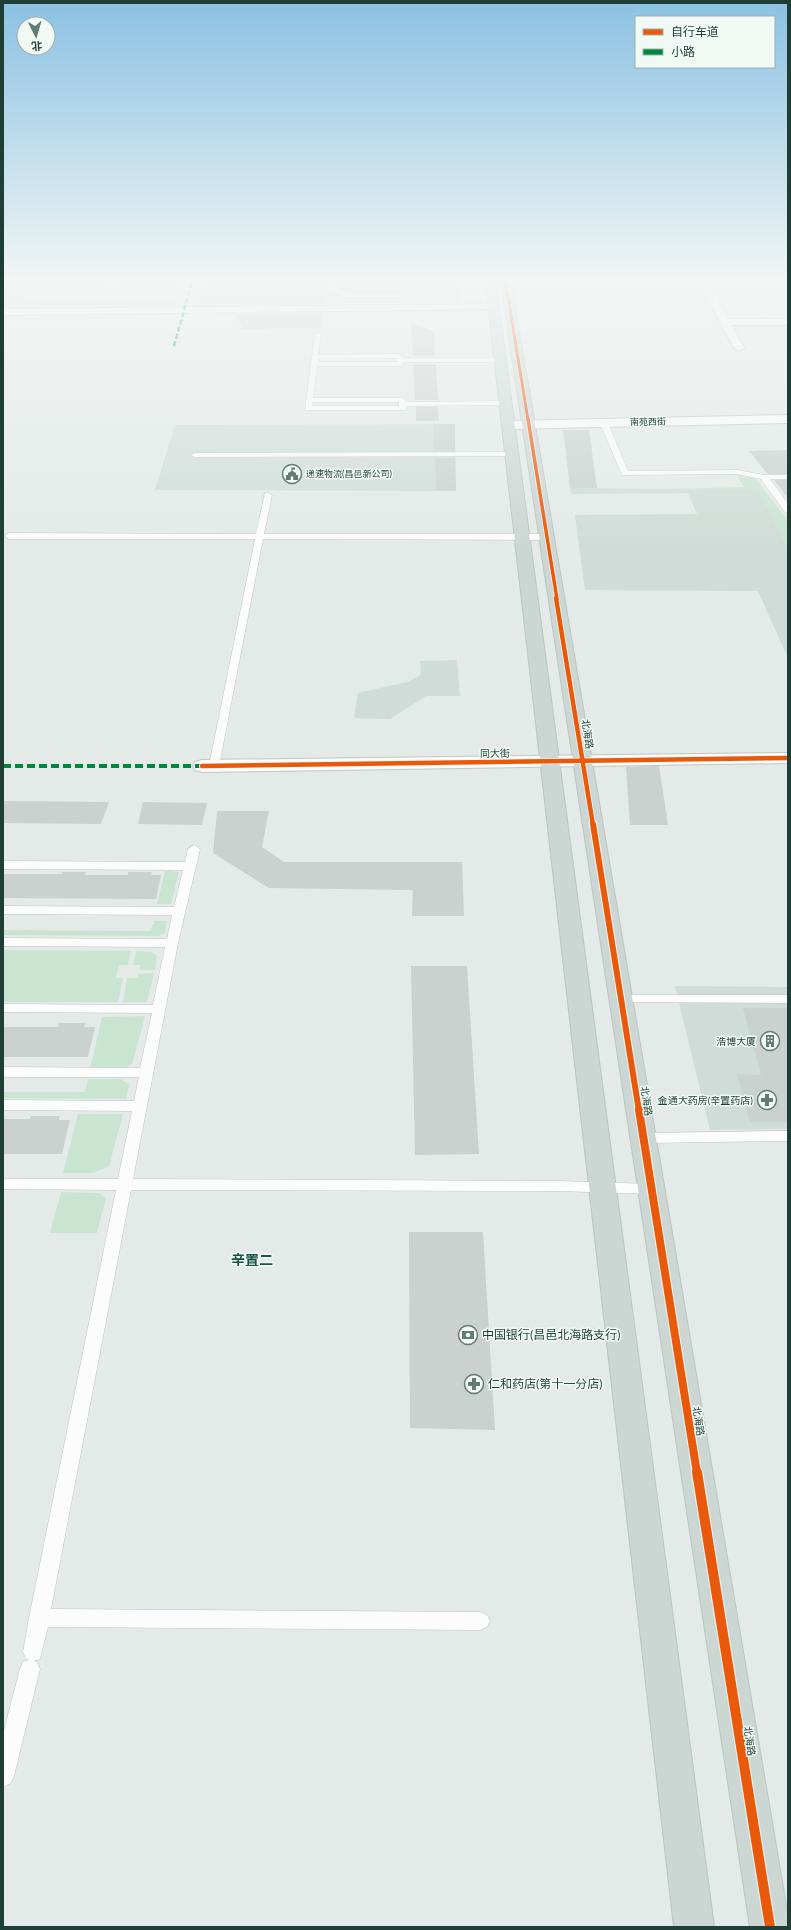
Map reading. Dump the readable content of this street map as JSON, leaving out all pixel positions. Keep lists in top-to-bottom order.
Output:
{
  "streets": {
    "main road": ["北海路"],
    "street": ["南苑西街", "同大街"]
  },
  "crossings": [
    ["南苑西街", "北海路"],
    ["北海路", "同大街"]
  ],
  "districts": ["辛置二"],
  "places": {
    "public building": ["递速物流(昌邑新公司)"],
    "building": ["浩博大厦"],
    "pharmacy": ["金通大药房(辛置药店)", "仁和药店(第十一分店)"],
    "bank": ["中国银行(昌邑北海路支行)"]
  },
  "legend": ["自行车道", "小路"],
  "north": "bottom"
}
